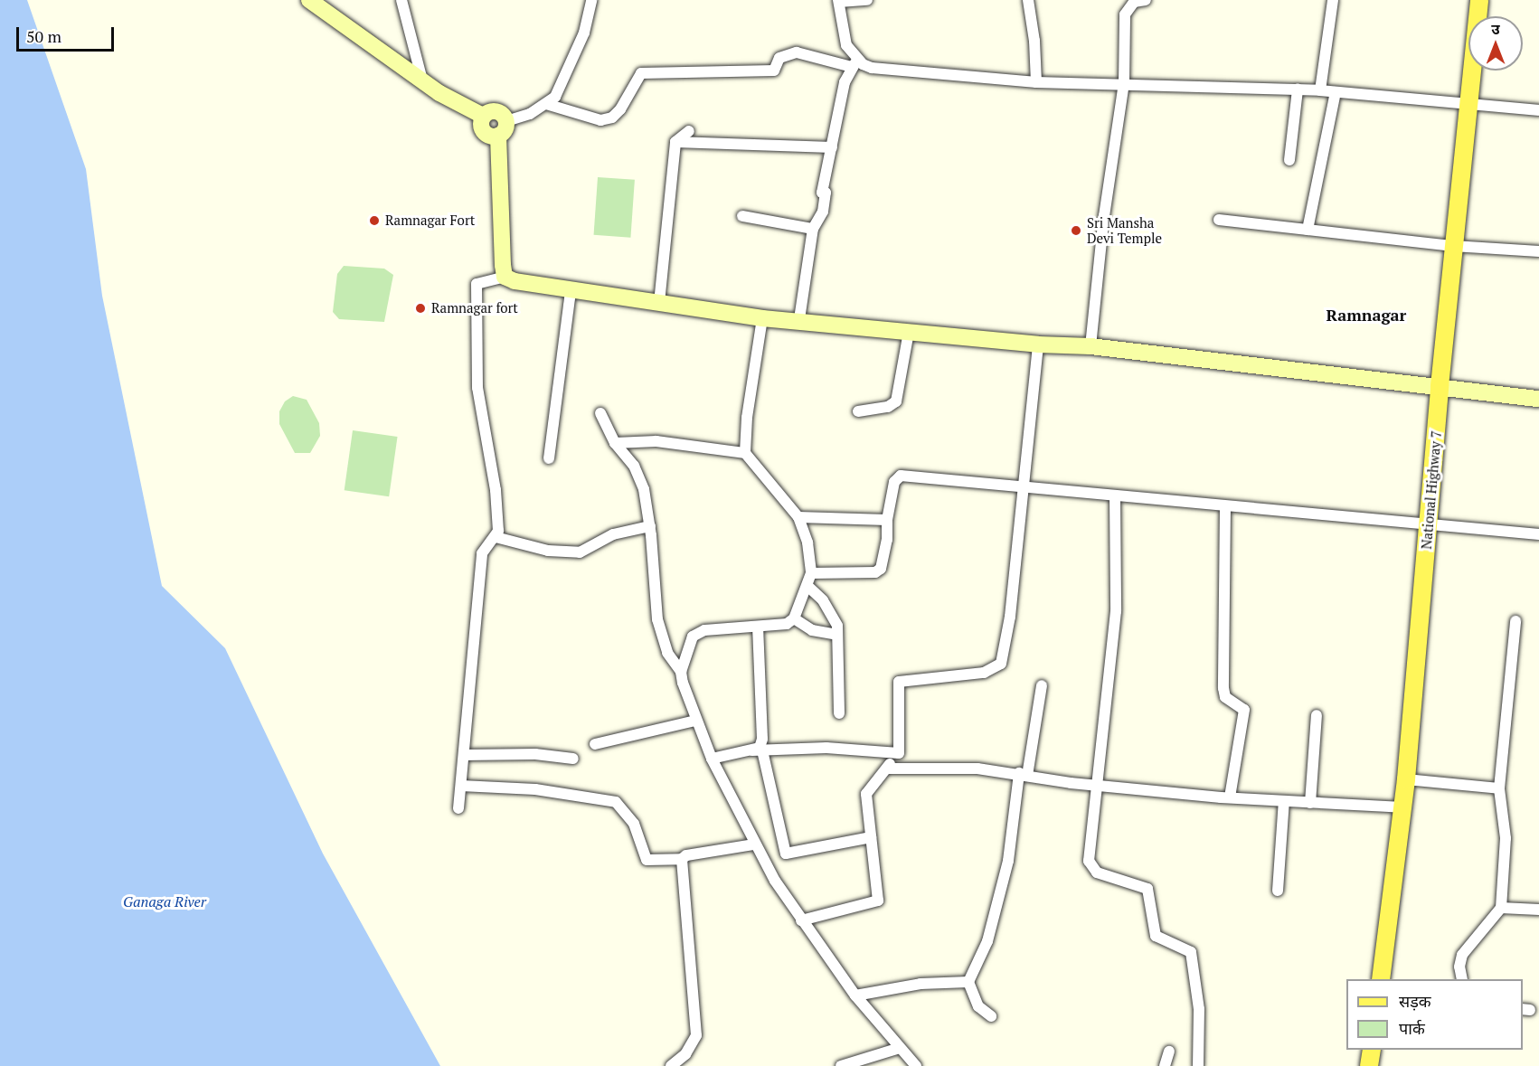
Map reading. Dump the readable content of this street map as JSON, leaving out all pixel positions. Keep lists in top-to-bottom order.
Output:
{
  "streets": {
    "main road": ["National Highway 7"]
  },
  "districts": ["Ramnagar"],
  "water": ["Ganaga River"],
  "places": ["Ramnagar Fort", "Sri Mansha Devi Temple", "Ramnagar fort"],
  "legend": ["सड़क", "पार्क"],
  "scale_bar": "50 m",
  "north": "top"
}
